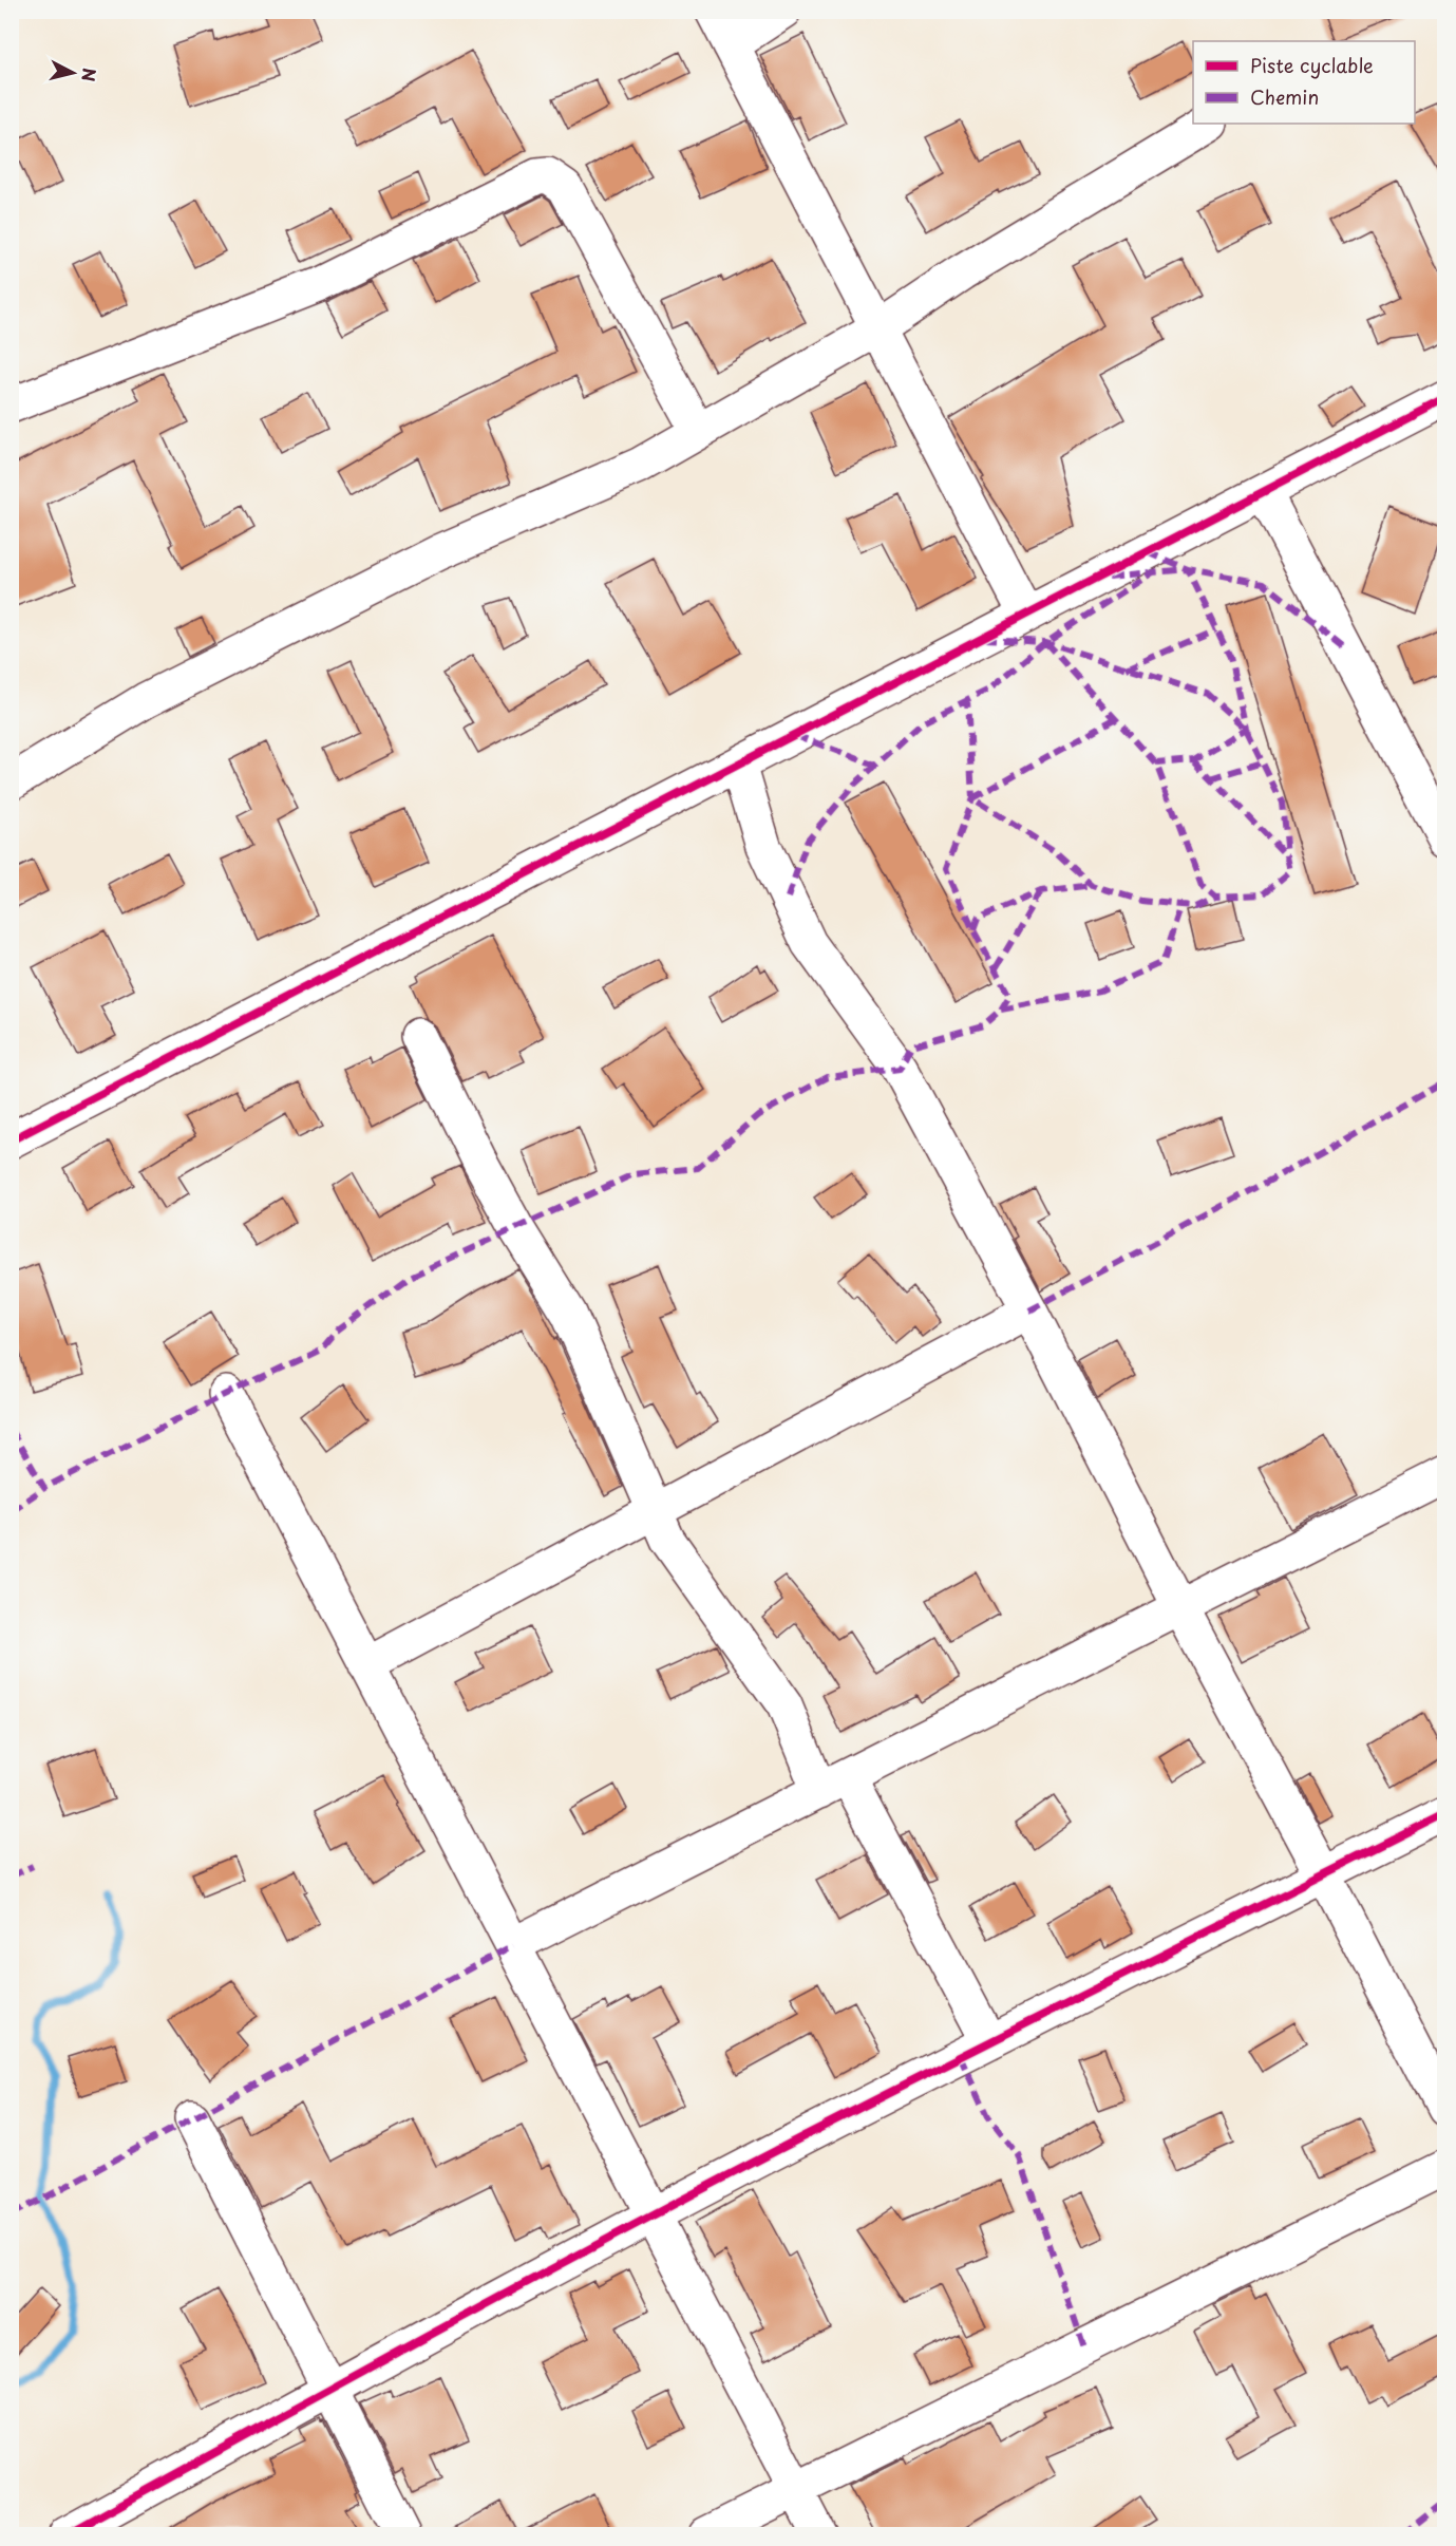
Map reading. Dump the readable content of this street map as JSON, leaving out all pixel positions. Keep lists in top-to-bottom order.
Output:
{
  "legend": ["Piste cyclable", "Chemin"],
  "north": "right"
}
